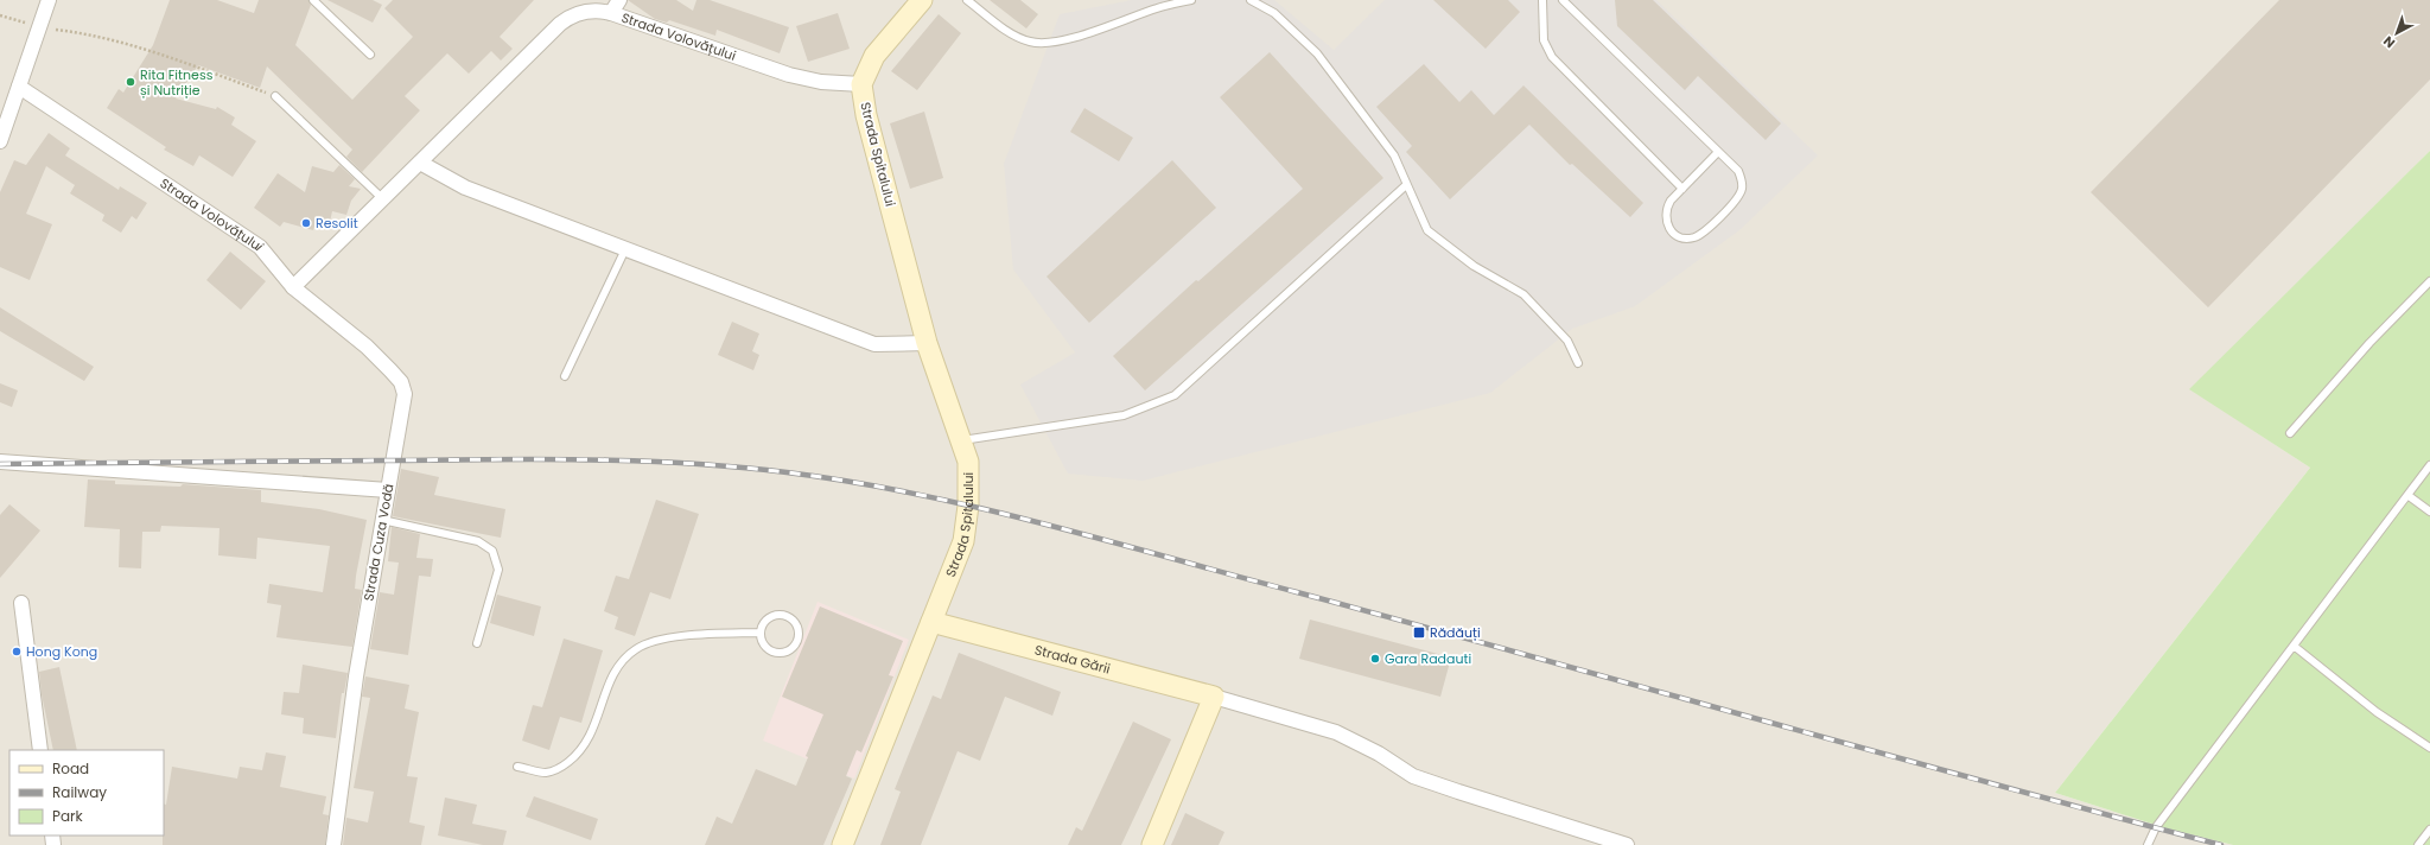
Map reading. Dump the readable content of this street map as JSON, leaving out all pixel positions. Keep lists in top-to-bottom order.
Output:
{
  "streets": {
    "main road": ["Strada Spitalului", "Strada Gării"],
    "street": ["Strada Volovățului", "Strada Cuza Vodă"]
  },
  "crossings": [
    ["Strada Volovățului", "Strada Spitalului"],
    ["Strada Volovățului", "Strada Cuza Vodă"],
    ["Strada Spitalului", "Strada Gării"]
  ],
  "places": {
    "other": [
      "Rita Fitness și Nutriție",
      "Resolit",
      "Hong Kong",
      "Gara Radauti"
    ],
    "transit": ["Rădăuți"]
  },
  "legend": ["Road", "Railway", "Park"],
  "north": "bottom left"
}
